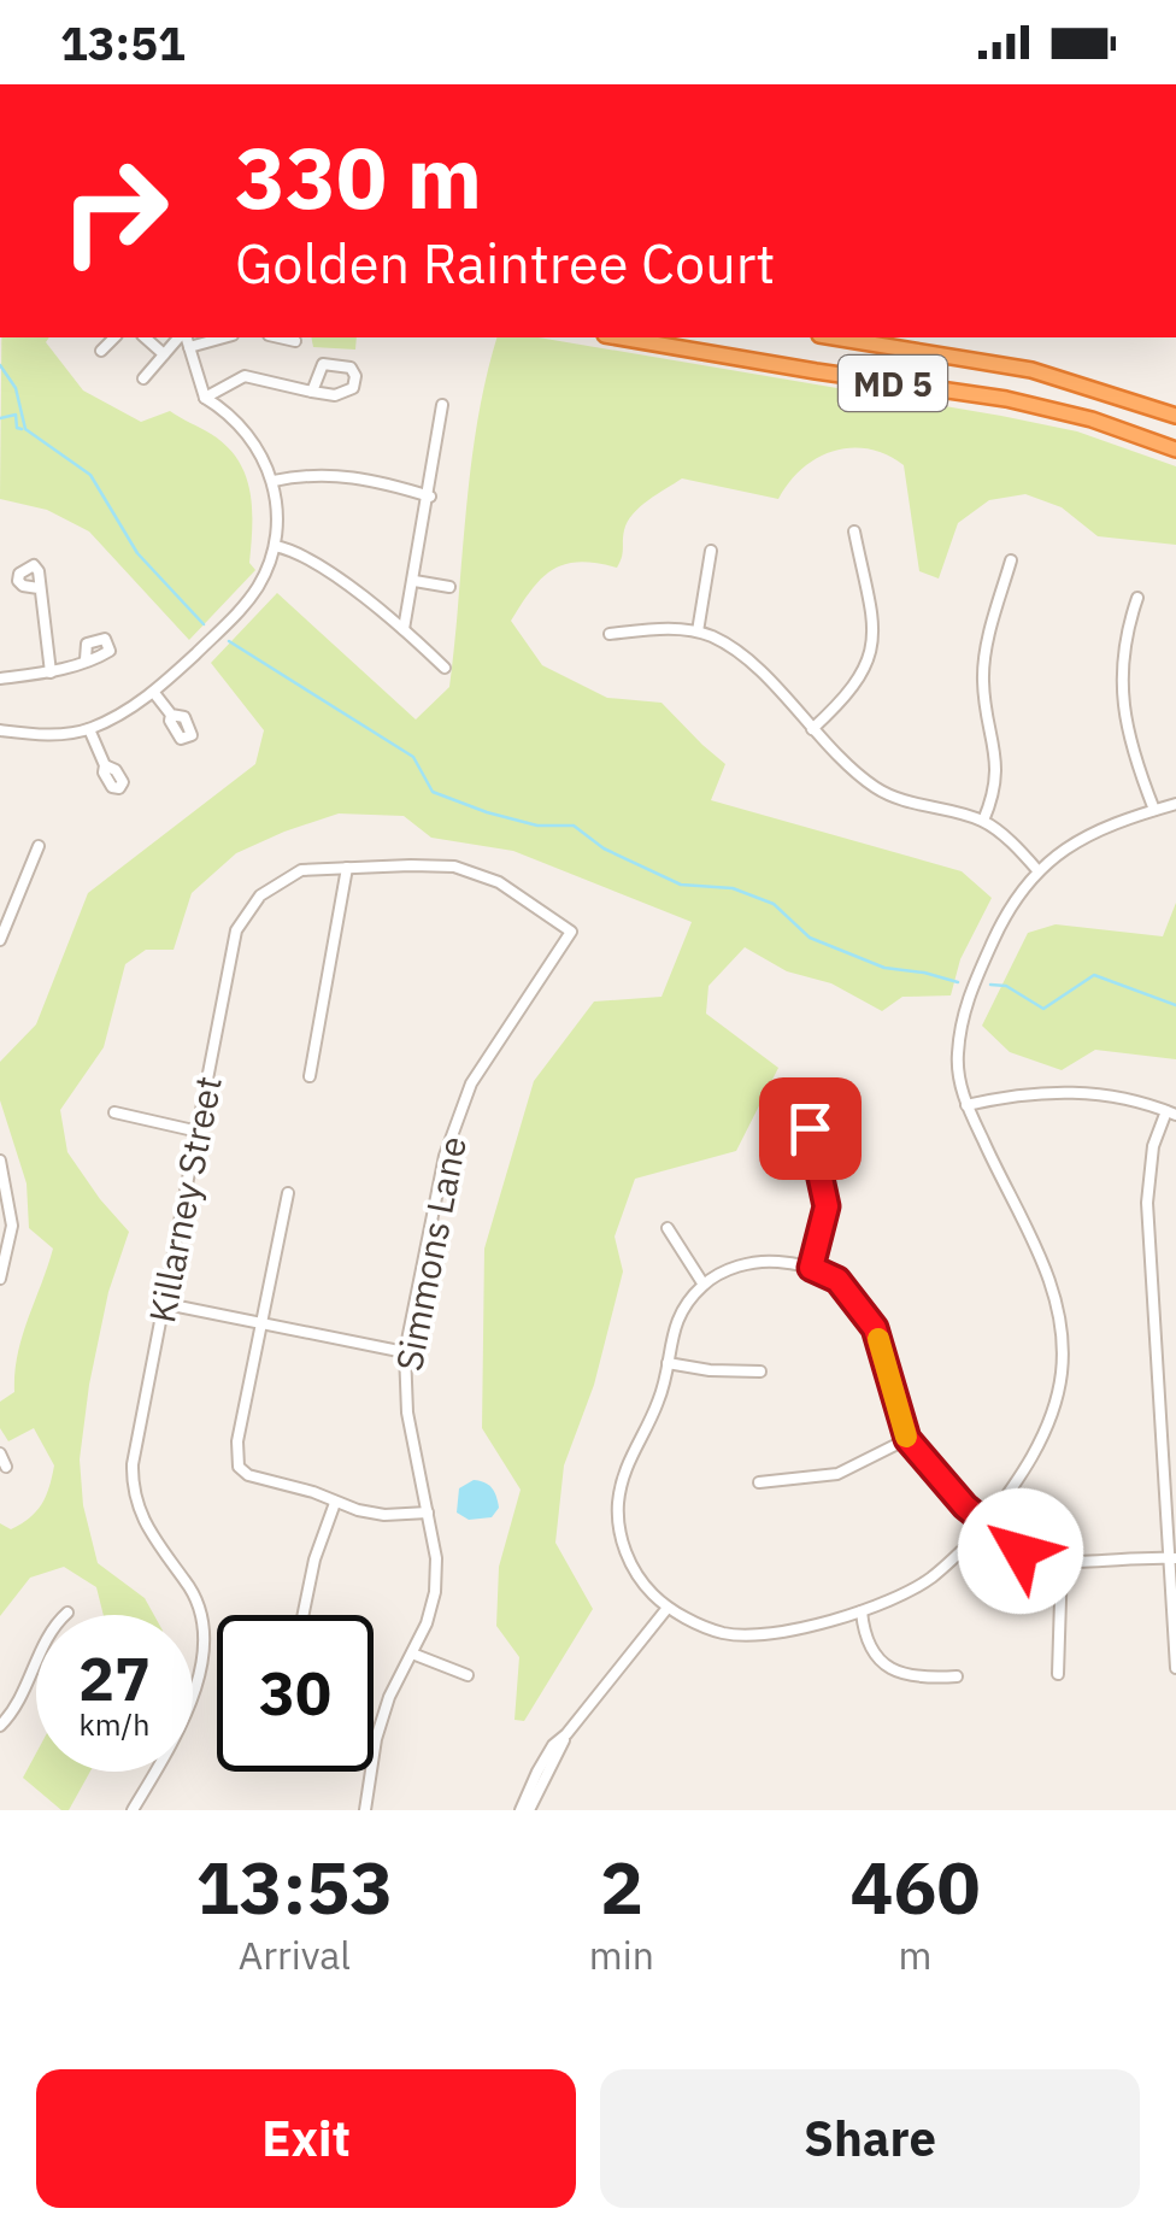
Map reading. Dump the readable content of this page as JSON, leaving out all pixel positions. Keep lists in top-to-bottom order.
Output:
{
  "streets": {
    "highway": ["MD 5"],
    "street": ["Killarney Street", "Simmons Lane"]
  },
  "crossings": [
    ["Killarney Street", "Simmons Lane"]
  ],
  "page": {
    "status": "13:51",
    "turn": ["330 m", "Golden Raintree Court"],
    "speed": "27 km/h",
    "limit": "30",
    "eta": [
      "13:53",
      "Arrival",
      "2",
      "min",
      "460",
      "m"
    ],
    "buttons": ["Exit", "Share"]
  }
}
